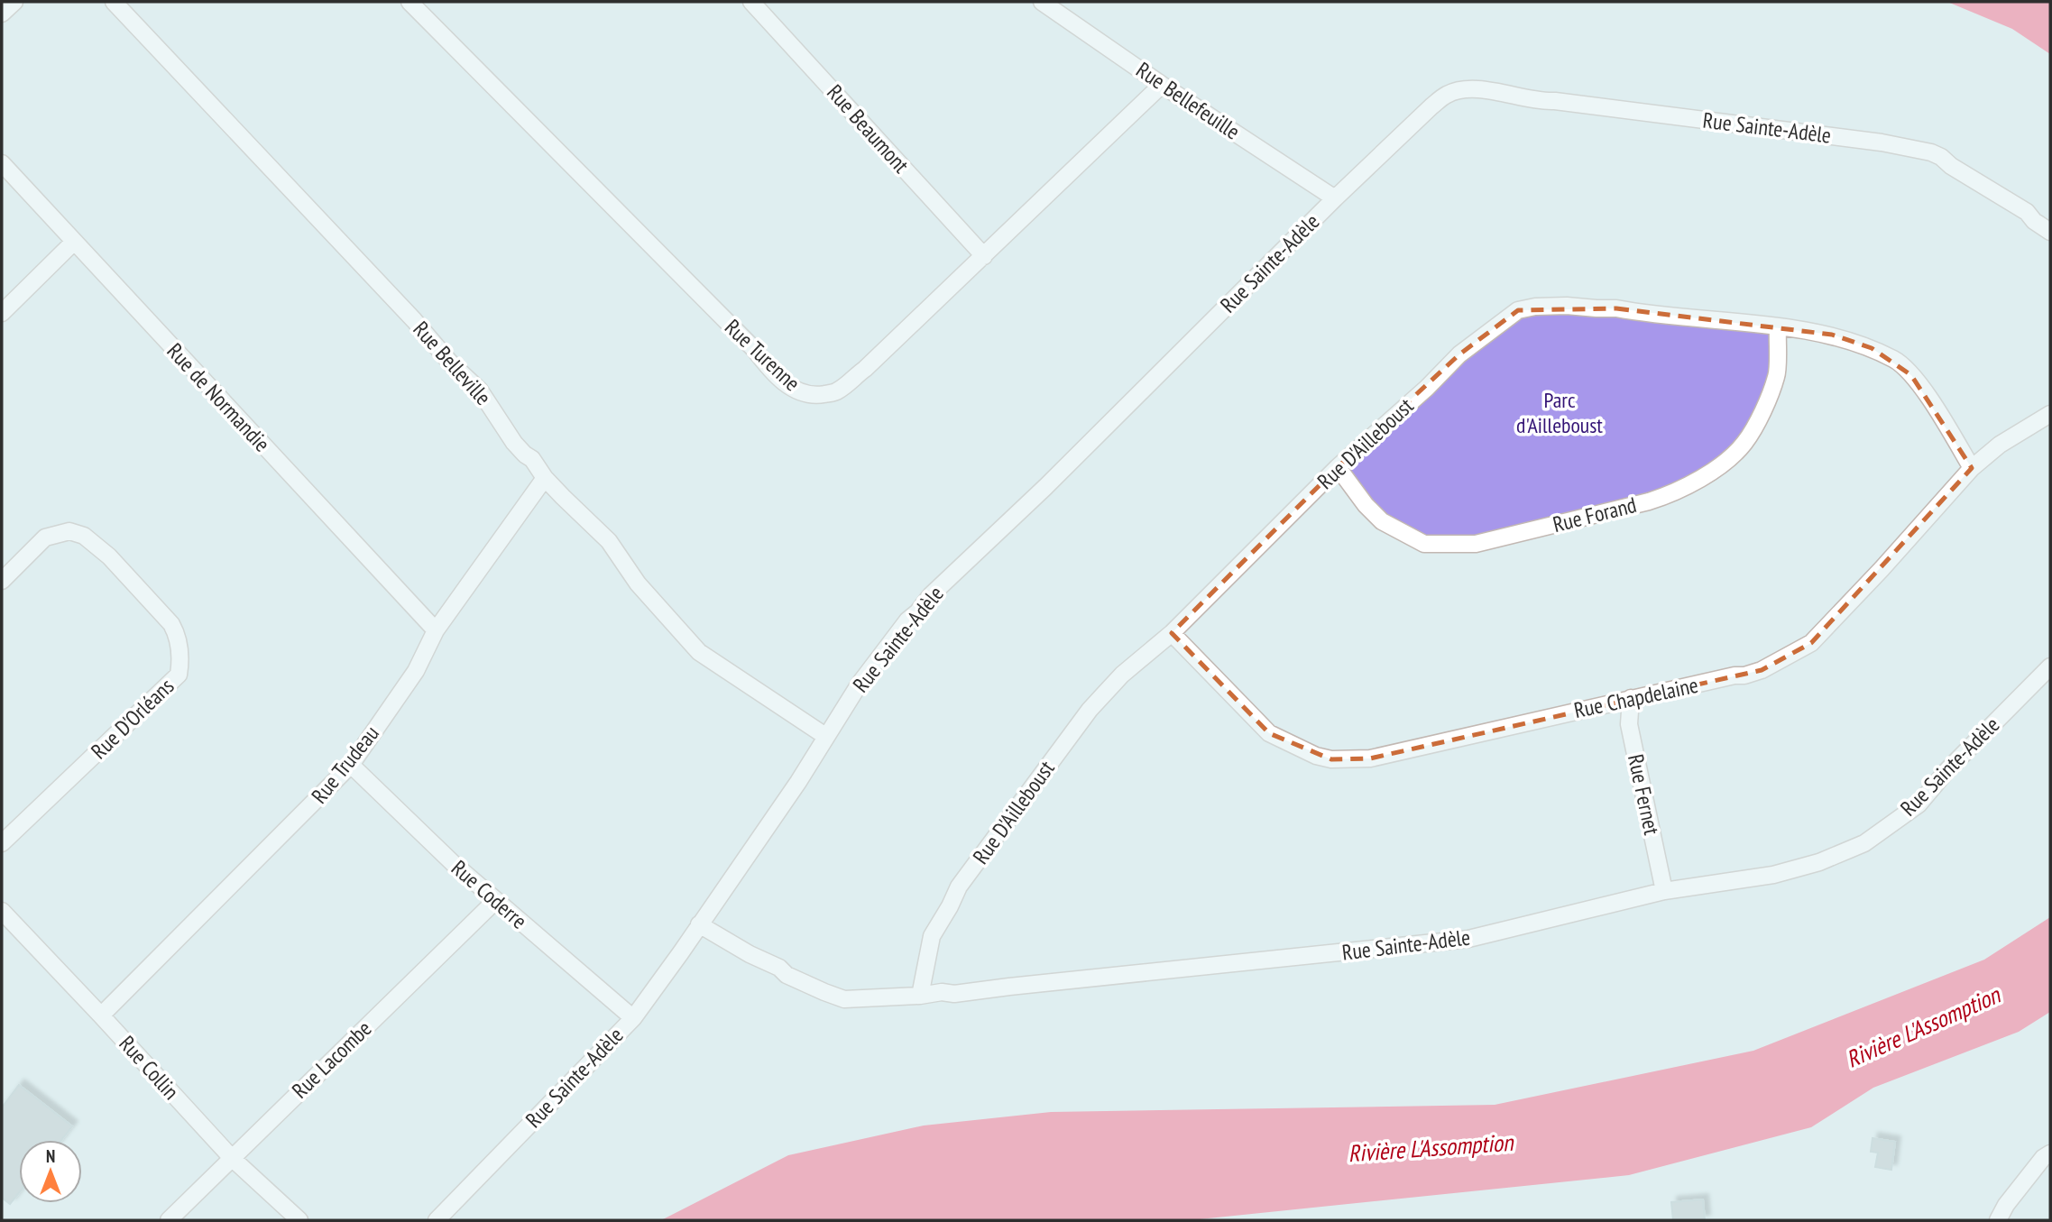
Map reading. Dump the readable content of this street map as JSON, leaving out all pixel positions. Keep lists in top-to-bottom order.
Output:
{
  "streets": {
    "street": [
      "Rue Bellefeuille",
      "Rue Sainte-Adèle",
      "Rue Beaumont",
      "Rue Turenne",
      "Rue Belleville",
      "Rue de Normandie",
      "Rue D'Ailleboust",
      "Rue Forand",
      "Rue Chapdelaine",
      "Rue D'Orléans",
      "Rue Trudeau",
      "Rue Fernet",
      "Rue Coderre",
      "Rue Lacombe",
      "Rue Collin"
    ]
  },
  "crossings": [
    ["Rue Bellefeuille", "Rue Sainte-Adèle"],
    ["Rue Bellefeuille", "Rue Turenne"],
    ["Rue Sainte-Adèle", "Rue Belleville"],
    ["Rue Sainte-Adèle", "Rue D'Ailleboust"],
    ["Rue Sainte-Adèle", "Rue Fernet"],
    ["Rue Sainte-Adèle", "Rue Coderre"],
    ["Rue Beaumont", "Rue Turenne"],
    ["Rue Belleville", "Rue Trudeau"],
    ["Rue de Normandie", "Rue Trudeau"],
    ["Rue D'Ailleboust", "Rue Forand"],
    ["Rue D'Ailleboust", "Rue Chapdelaine"],
    ["Rue Chapdelaine", "Rue Fernet"],
    ["Rue Trudeau", "Rue Coderre"],
    ["Rue Trudeau", "Rue Collin"],
    ["Rue Coderre", "Rue Lacombe"],
    ["Rue Lacombe", "Rue Collin"]
  ],
  "water": ["Rivière L'Assomption"],
  "parks": ["Parc d'Ailleboust"],
  "north": "top"
}
